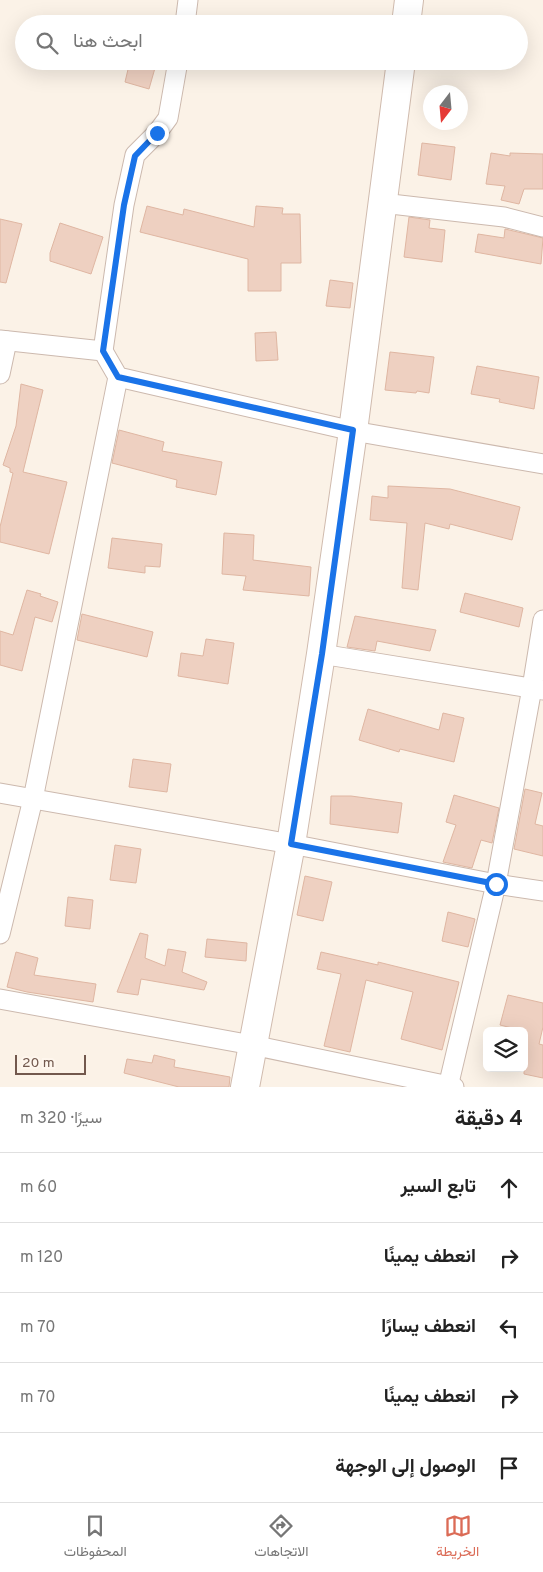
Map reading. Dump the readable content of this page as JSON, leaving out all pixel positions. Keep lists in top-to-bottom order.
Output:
{
  "scale_bar": "20 m",
  "north": "bottom",
  "page": {
    "search": "ابحث هنا",
    "scale": "20 m",
    "heading": ["4 دقيقة", "سيرًا · 320 m"],
    "list": [
      ["تابع السير", "60 m"],
      ["انعطف يمينًا", "120 m"],
      ["انعطف يسارًا", "70 m"],
      ["انعطف يمينًا", "70 m"],
      "الوصول إلى الوجهة"
    ],
    "nav": ["الخريطة", "الاتجاهات", "المحفوظات"]
  }
}
